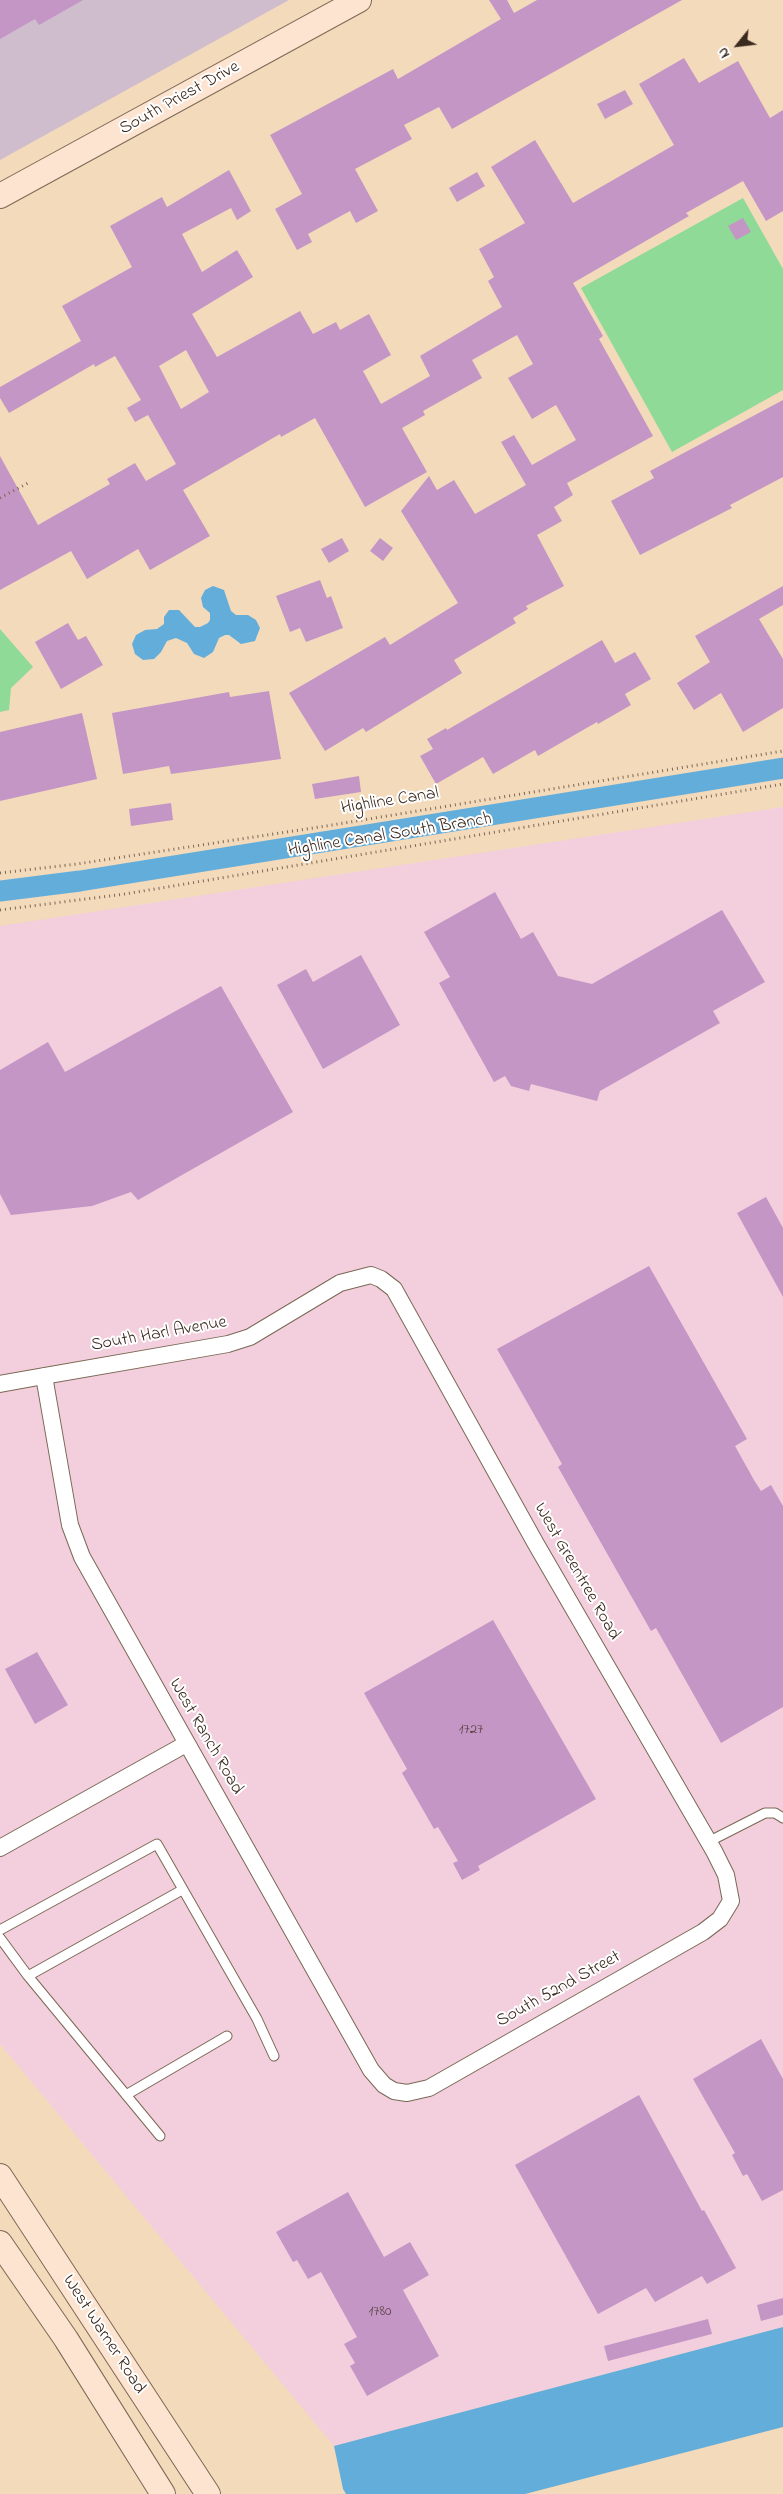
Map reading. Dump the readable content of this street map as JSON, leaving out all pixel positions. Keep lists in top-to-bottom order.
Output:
{
  "streets": {
    "main road": ["South Priest Drive", "West Warner Road"],
    "street": [
      "South Harl Avenue",
      "West Greentree Road",
      "West Ranch Road",
      "South 52nd Street"
    ],
    "path": ["Highline Canal", "Highline Canal South Branch"]
  },
  "crossings": [
    ["South Harl Avenue", "West Greentree Road"],
    ["South Harl Avenue", "West Ranch Road"],
    ["West Greentree Road", "South 52nd Street"],
    ["West Ranch Road", "South 52nd Street"]
  ],
  "house_numbers": ["1727", "1780"],
  "north": "bottom left"
}
